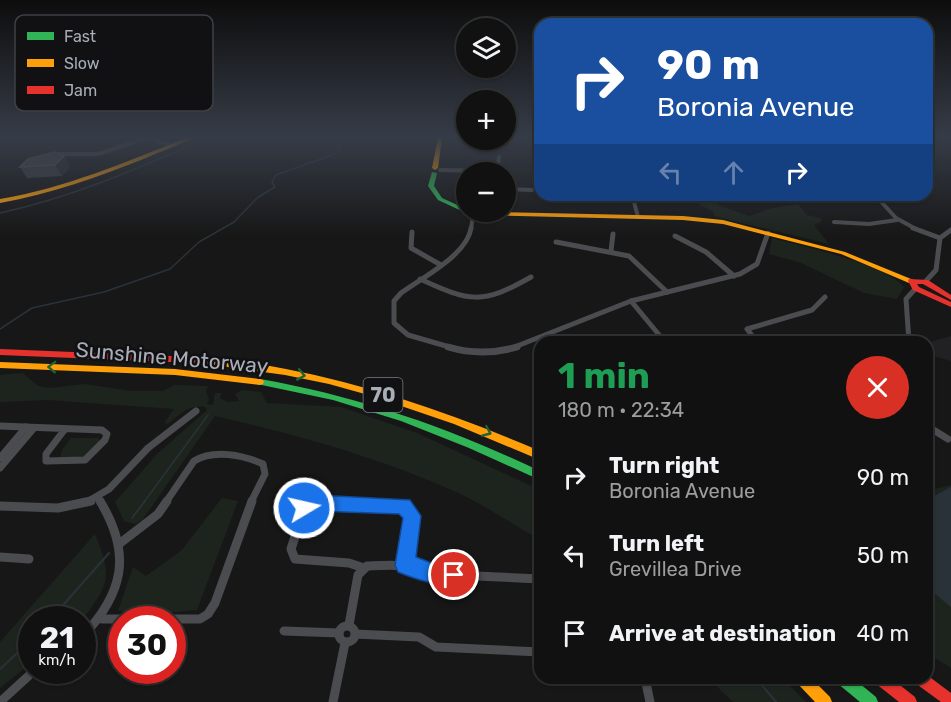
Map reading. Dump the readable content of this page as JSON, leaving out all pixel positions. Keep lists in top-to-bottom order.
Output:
{
  "streets": {
    "main road": ["Sunshine Motorway", "70"]
  },
  "legend": ["Fast", "Slow", "Jam"],
  "page": {
    "map_buttons": ["+", "−"],
    "turn": ["90 m", "Boronia Avenue"],
    "heading": ["1 min", "180 m · 22:34"],
    "list": [
      {
        "name": "Turn right",
        "note": "Boronia Avenue",
        "value": "90 m"
      },
      {
        "name": "Turn left",
        "note": "Grevillea Drive",
        "value": "50 m"
      },
      {
        "name": "Arrive at destination",
        "value": "40 m"
      }
    ],
    "speed": "21 km/h",
    "limit": "30"
  }
}
